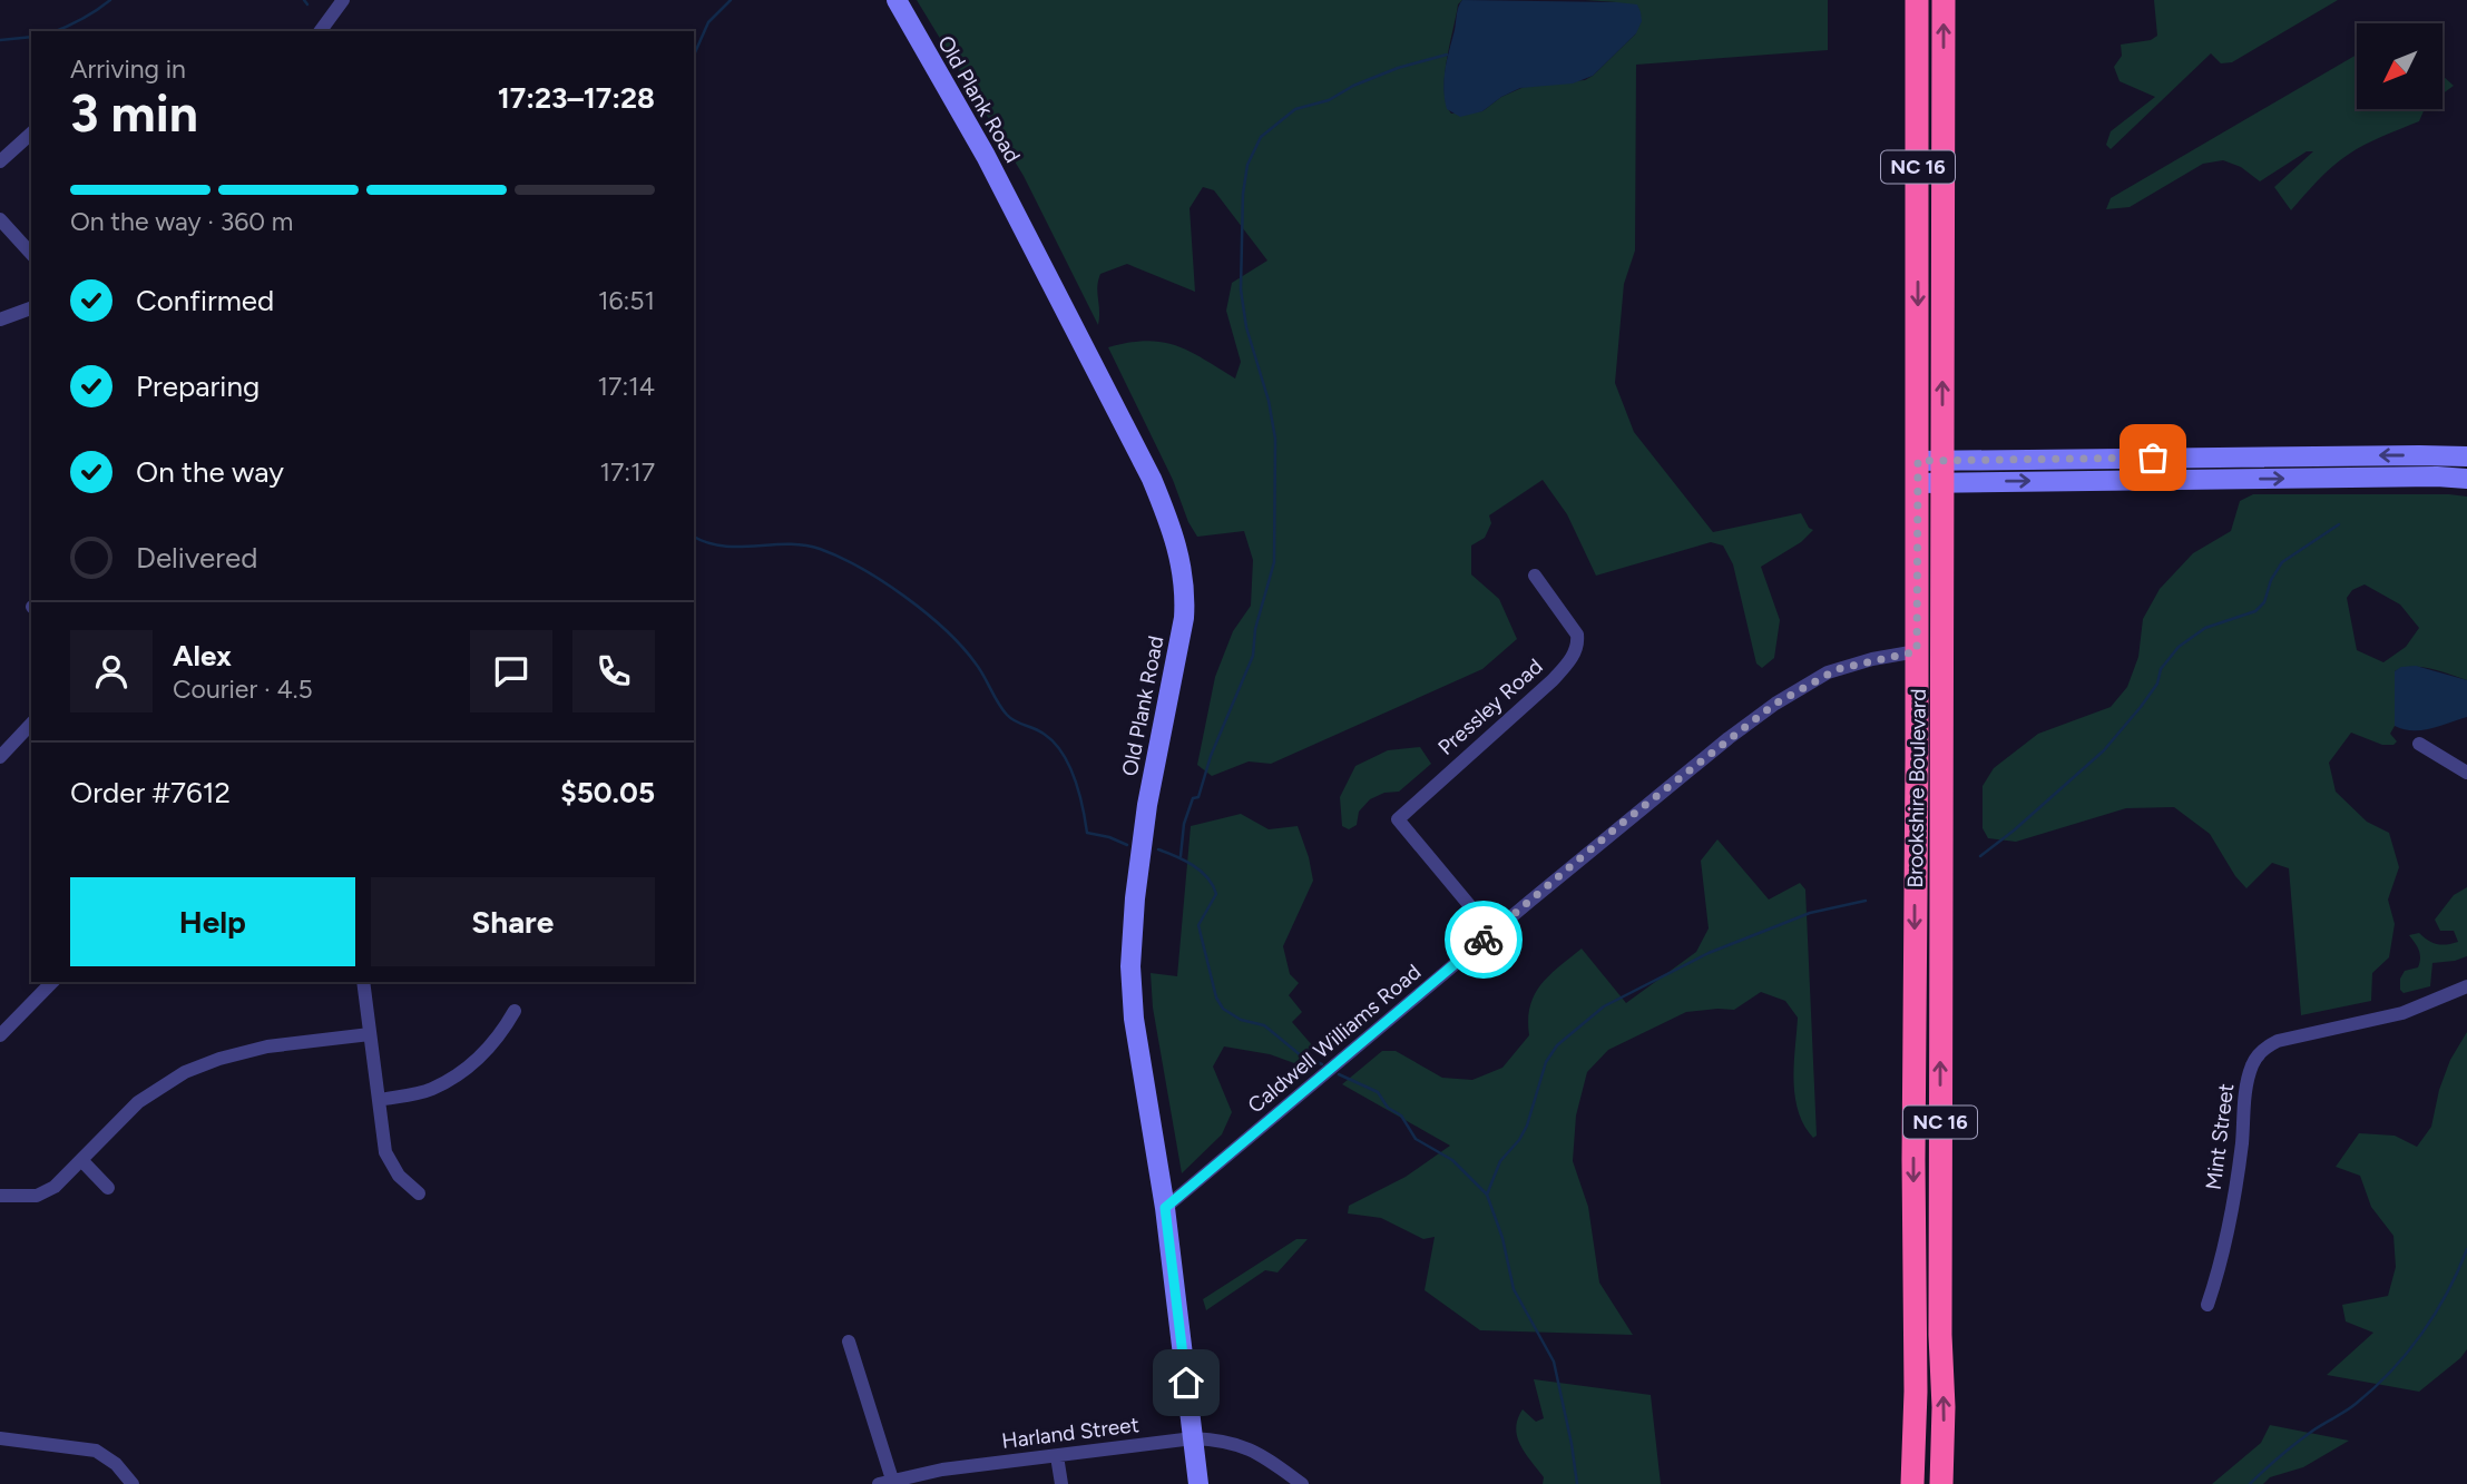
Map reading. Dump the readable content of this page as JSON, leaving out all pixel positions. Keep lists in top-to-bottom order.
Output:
{
  "streets": {
    "highway": ["NC 16", "Brookshire Boulevard"],
    "street": [
      "Old Plank Road",
      "Pressley Road",
      "Caldwell Williams Road",
      "Mint Street",
      "Harland Street"
    ]
  },
  "crossings": [
    ["Old Plank Road", "Caldwell Williams Road"],
    ["Old Plank Road", "Harland Street"],
    ["Pressley Road", "Caldwell Williams Road"],
    ["Brookshire Boulevard", "Caldwell Williams Road"]
  ],
  "north": "bottom left",
  "page": {
    "heading": ["3 min", "Arriving in", "17:23–17:28"],
    "panel": [
      "Alex",
      "Courier · 4.5",
      "Order #7612",
      "$50.05"
    ],
    "bar": "On the way · 360 m",
    "list": [
      ["Confirmed", "16:51"],
      ["Preparing", "17:14"],
      ["On the way", "17:17"],
      "Delivered"
    ],
    "buttons": ["Help", "Share"]
  }
}
